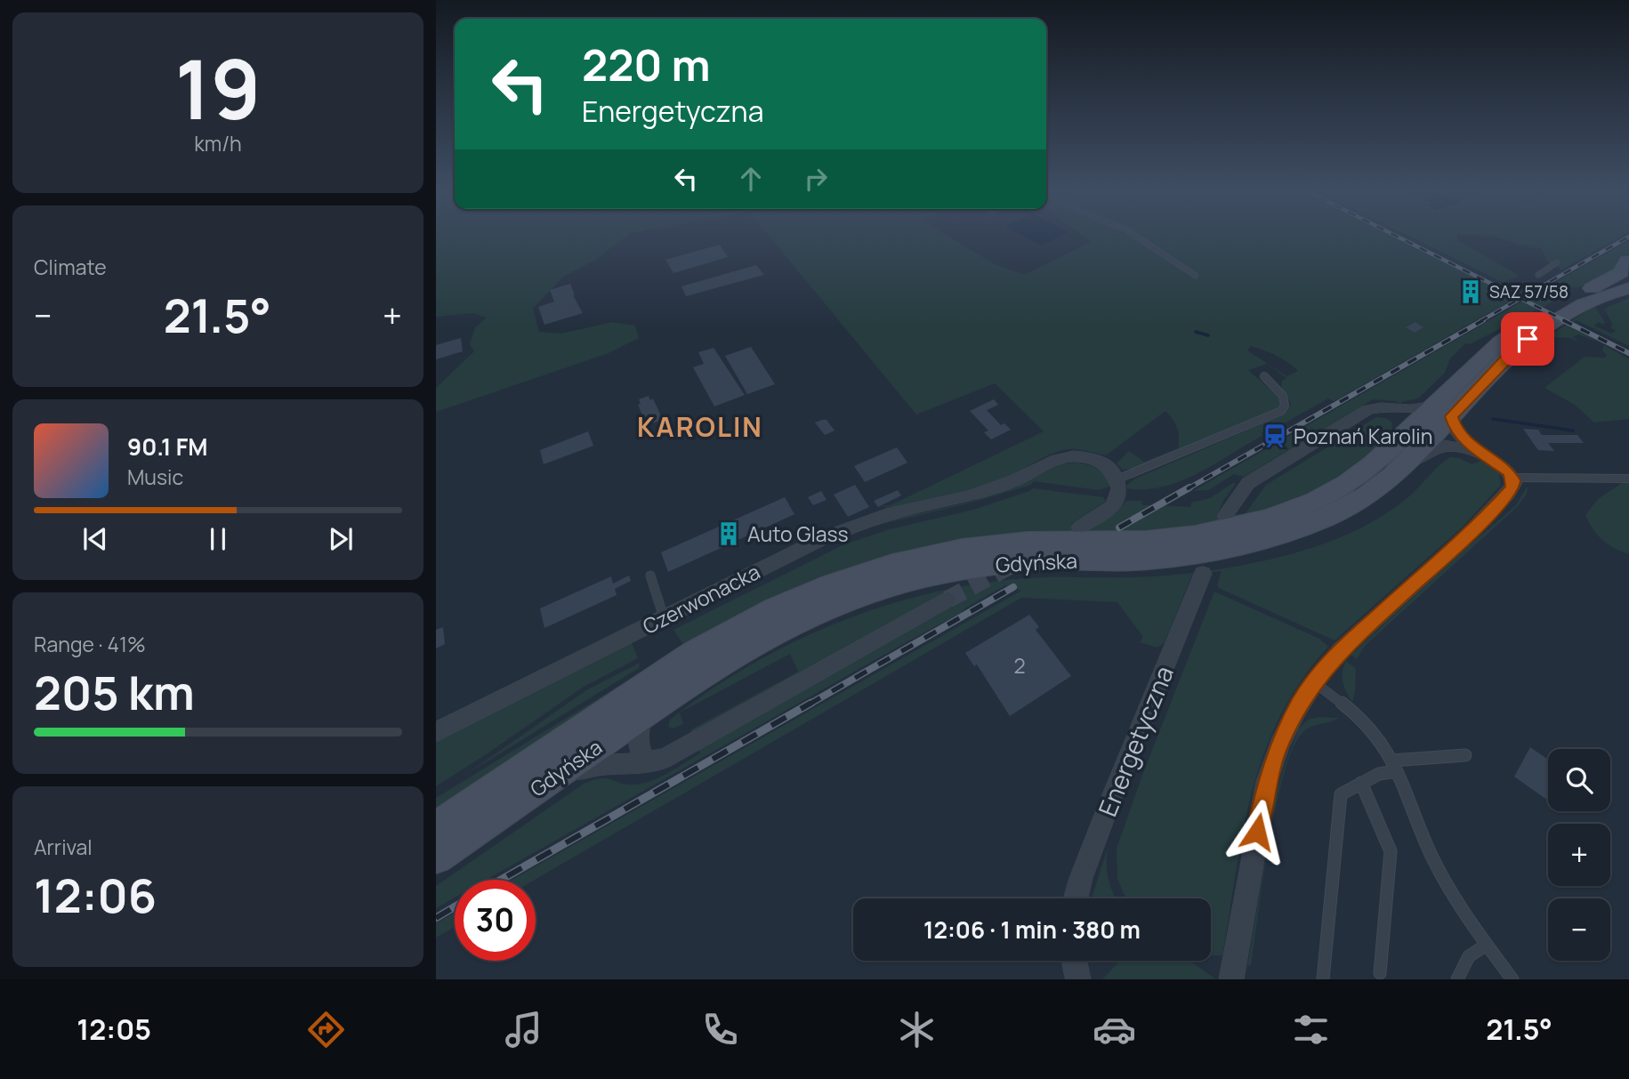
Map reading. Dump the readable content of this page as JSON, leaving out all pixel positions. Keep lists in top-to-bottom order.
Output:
{
  "streets": {
    "main road": ["Gdyńska"],
    "street": ["Czerwonacka", "Energetyczna"]
  },
  "districts": ["KAROLIN"],
  "places": {
    "building": ["SAZ 57/58", "Auto Glass"],
    "station": ["Poznań Karolin"]
  },
  "house_numbers": ["2"],
  "page": {
    "tile": [
      ["19", "km/h"],
      "Climate",
      ["Range · 41%", "205 km"],
      ["Arrival", "12:06"]
    ],
    "turn": ["220 m", "Energetyczna"],
    "heat": ["−", "21.5°", "+"],
    "song": ["90.1 FM", "Music"],
    "map_buttons": ["+", "−"],
    "limit": "30",
    "trip": "12:06 · 1 min · 380 m",
    "tabs": ["12:05", "21.5°"]
  }
}
